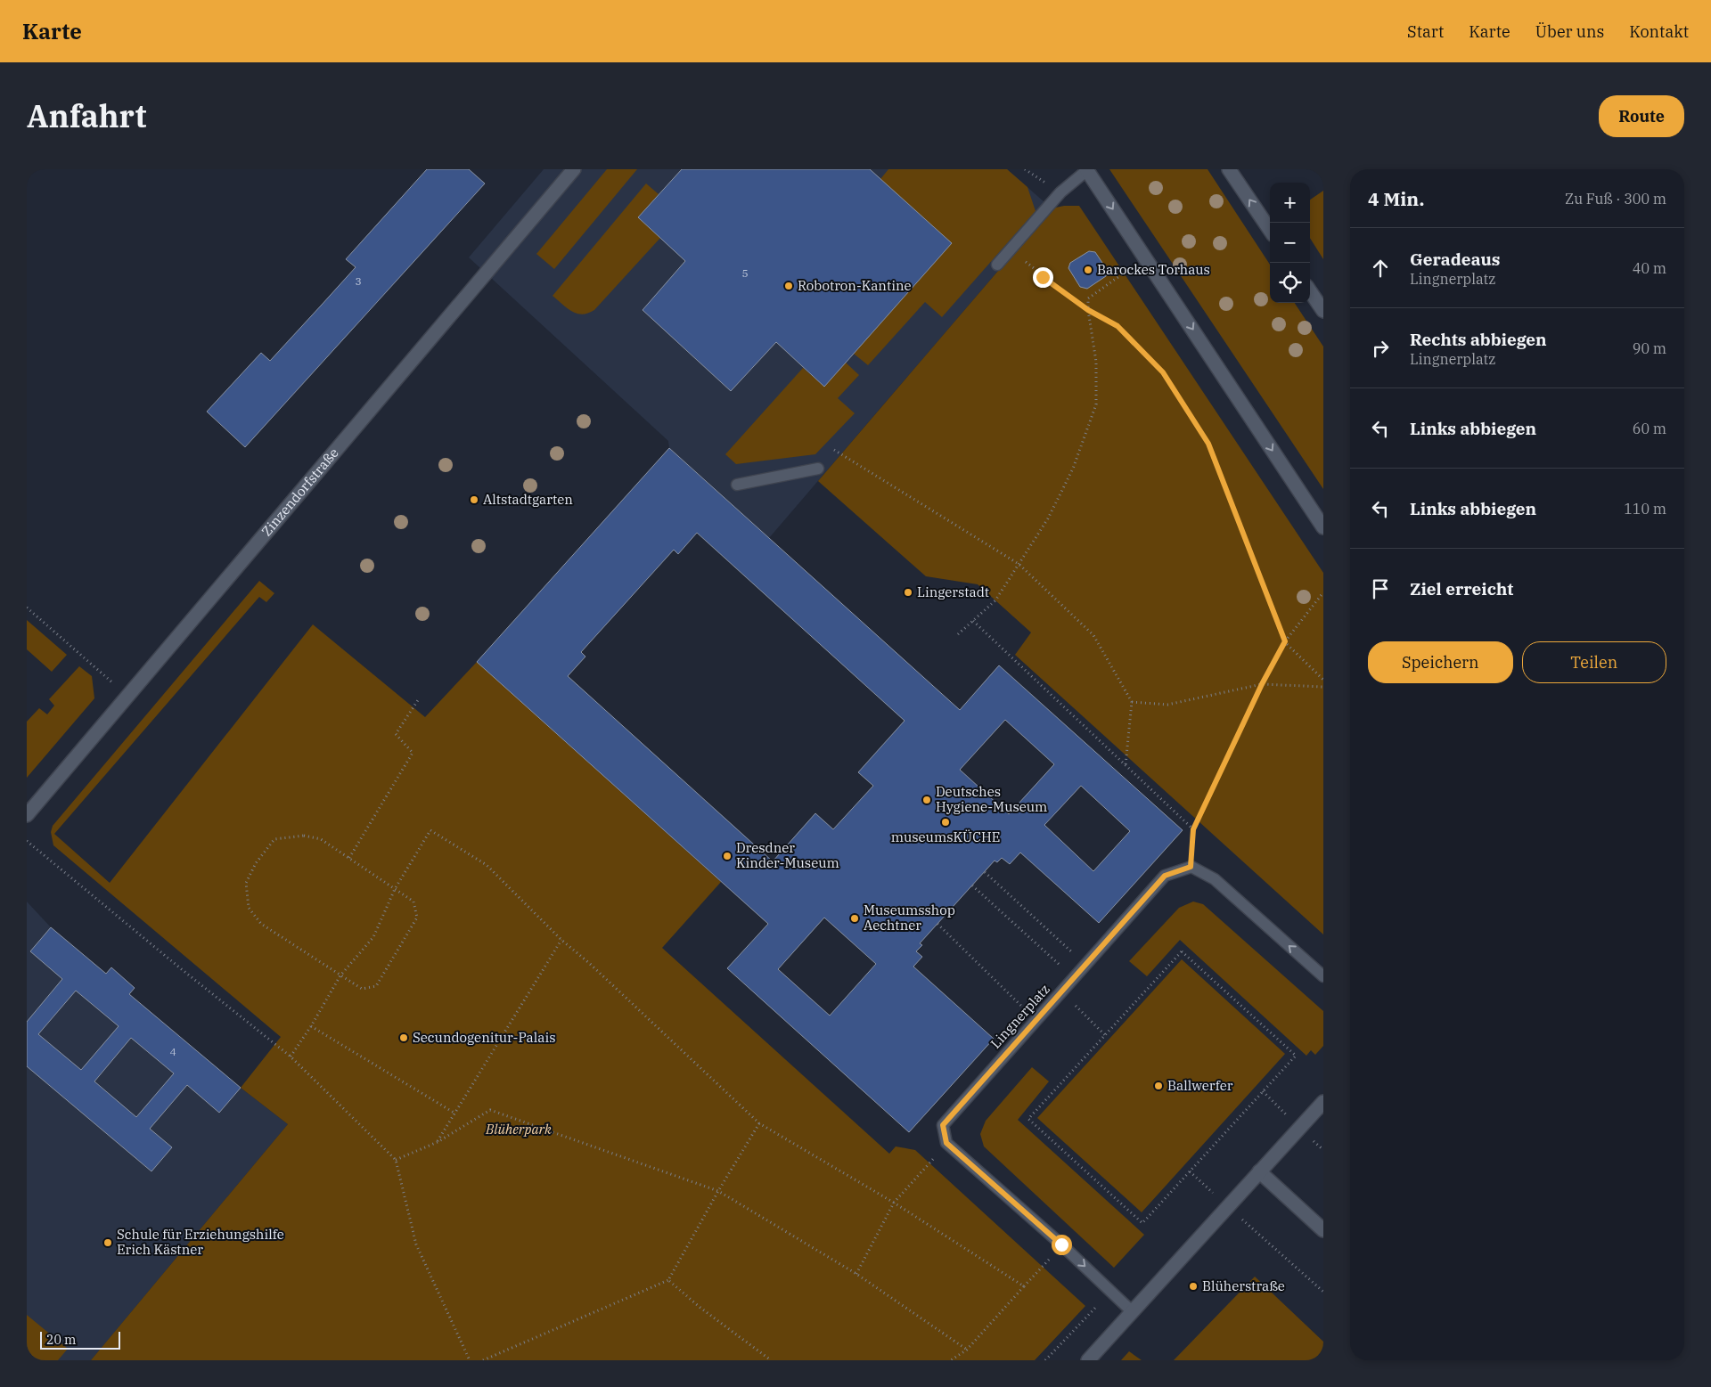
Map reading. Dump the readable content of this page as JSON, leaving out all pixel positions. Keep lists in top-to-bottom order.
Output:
{
  "streets": {
    "street": ["Zinzendorfstraße"],
    "lane": ["Lingnerplatz"]
  },
  "parks": ["Blüherpark"],
  "places": [
    "Barockes Torhaus",
    "Robotron-Kantine",
    "Altstadtgarten",
    "Lingerstadt",
    "Deutsches Hygiene-Museum",
    "museumsKÜCHE",
    "Dresdner Kinder-Museum",
    "Museumsshop Aechtner",
    "Secundogenitur-Palais",
    "Ballwerfer",
    "Schule für Erziehungshilfe Erich Kästner",
    "Blüherstraße"
  ],
  "house_numbers": ["5", "3", "4"],
  "scale_bar": "20 m",
  "page": {
    "header": "Karte",
    "nav": [
      "Start",
      "Karte",
      "Über uns",
      "Kontakt"
    ],
    "title": "Anfahrt",
    "buttons": [
      "Route",
      ["Speichern", "Teilen"]
    ],
    "heading": ["4 Min.", "Zu Fuß · 300 m"],
    "map_buttons": ["+", "−"],
    "list": [
      ["Geradeaus", "Lingnerplatz", "40 m"],
      ["Rechts abbiegen", "Lingnerplatz", "90 m"],
      ["Links abbiegen", "60 m"],
      ["Links abbiegen", "110 m"],
      "Ziel erreicht"
    ],
    "scale": "20 m"
  }
}
